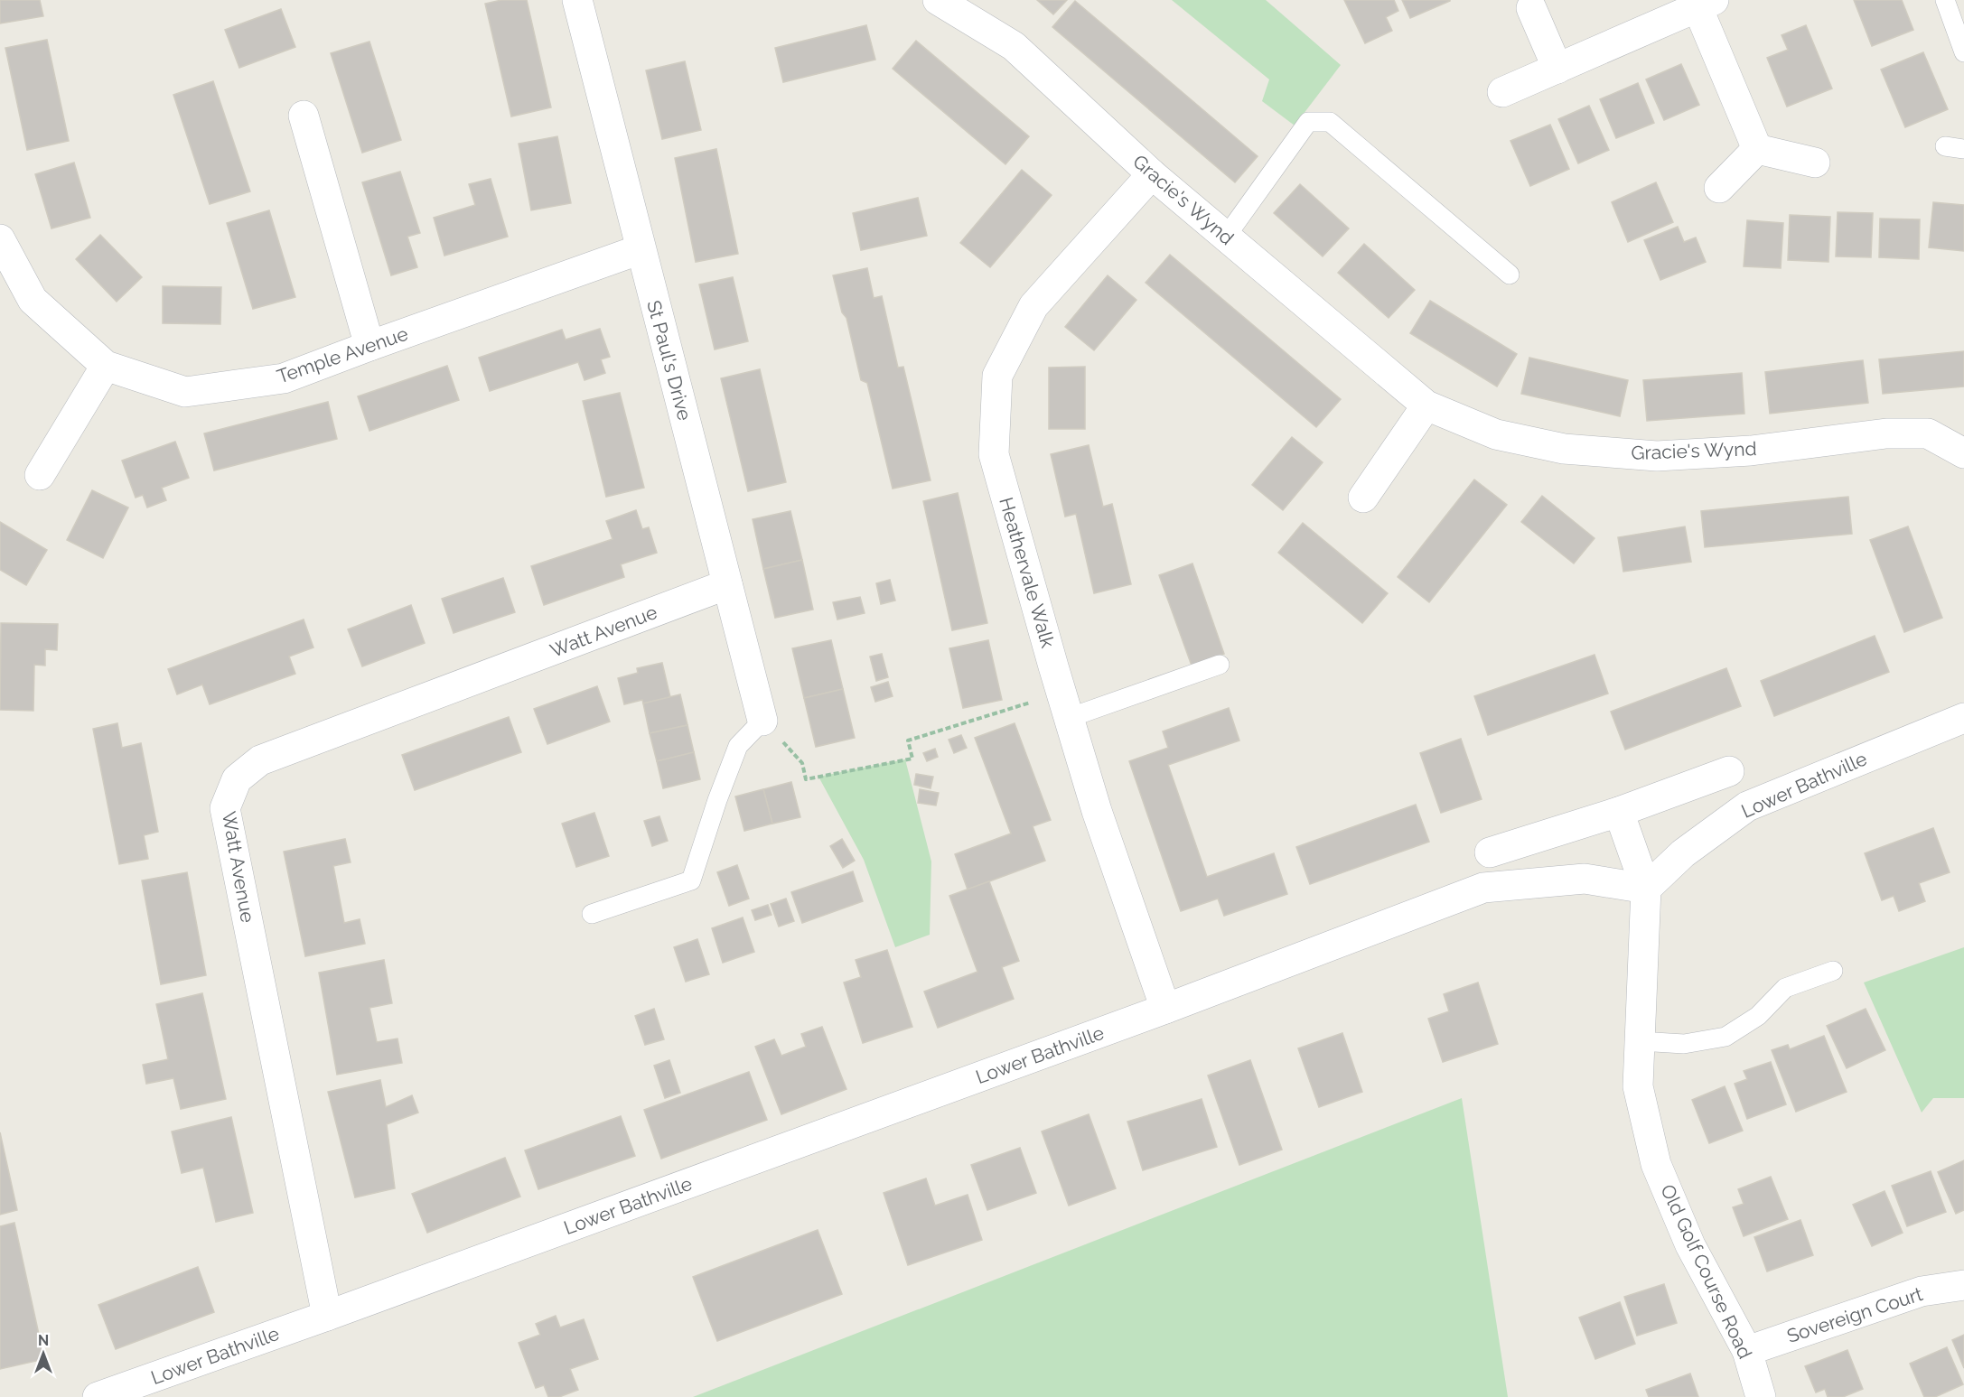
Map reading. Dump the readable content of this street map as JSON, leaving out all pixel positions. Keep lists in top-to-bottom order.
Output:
{
  "streets": {
    "street": [
      "Gracie's Wynd",
      "Temple Avenue",
      "St Paul's Drive",
      "Heathervale Walk",
      "Watt Avenue",
      "Lower Bathville",
      "Old Golf Course Road",
      "Sovereign Court"
    ]
  },
  "crossings": [
    ["Gracie's Wynd", "Heathervale Walk"],
    ["Temple Avenue", "St Paul's Drive"],
    ["St Paul's Drive", "Watt Avenue"],
    ["Heathervale Walk", "Lower Bathville"],
    ["Watt Avenue", "Lower Bathville"],
    ["Lower Bathville", "Old Golf Course Road"],
    ["Old Golf Course Road", "Sovereign Court"]
  ],
  "north": "top"
}
